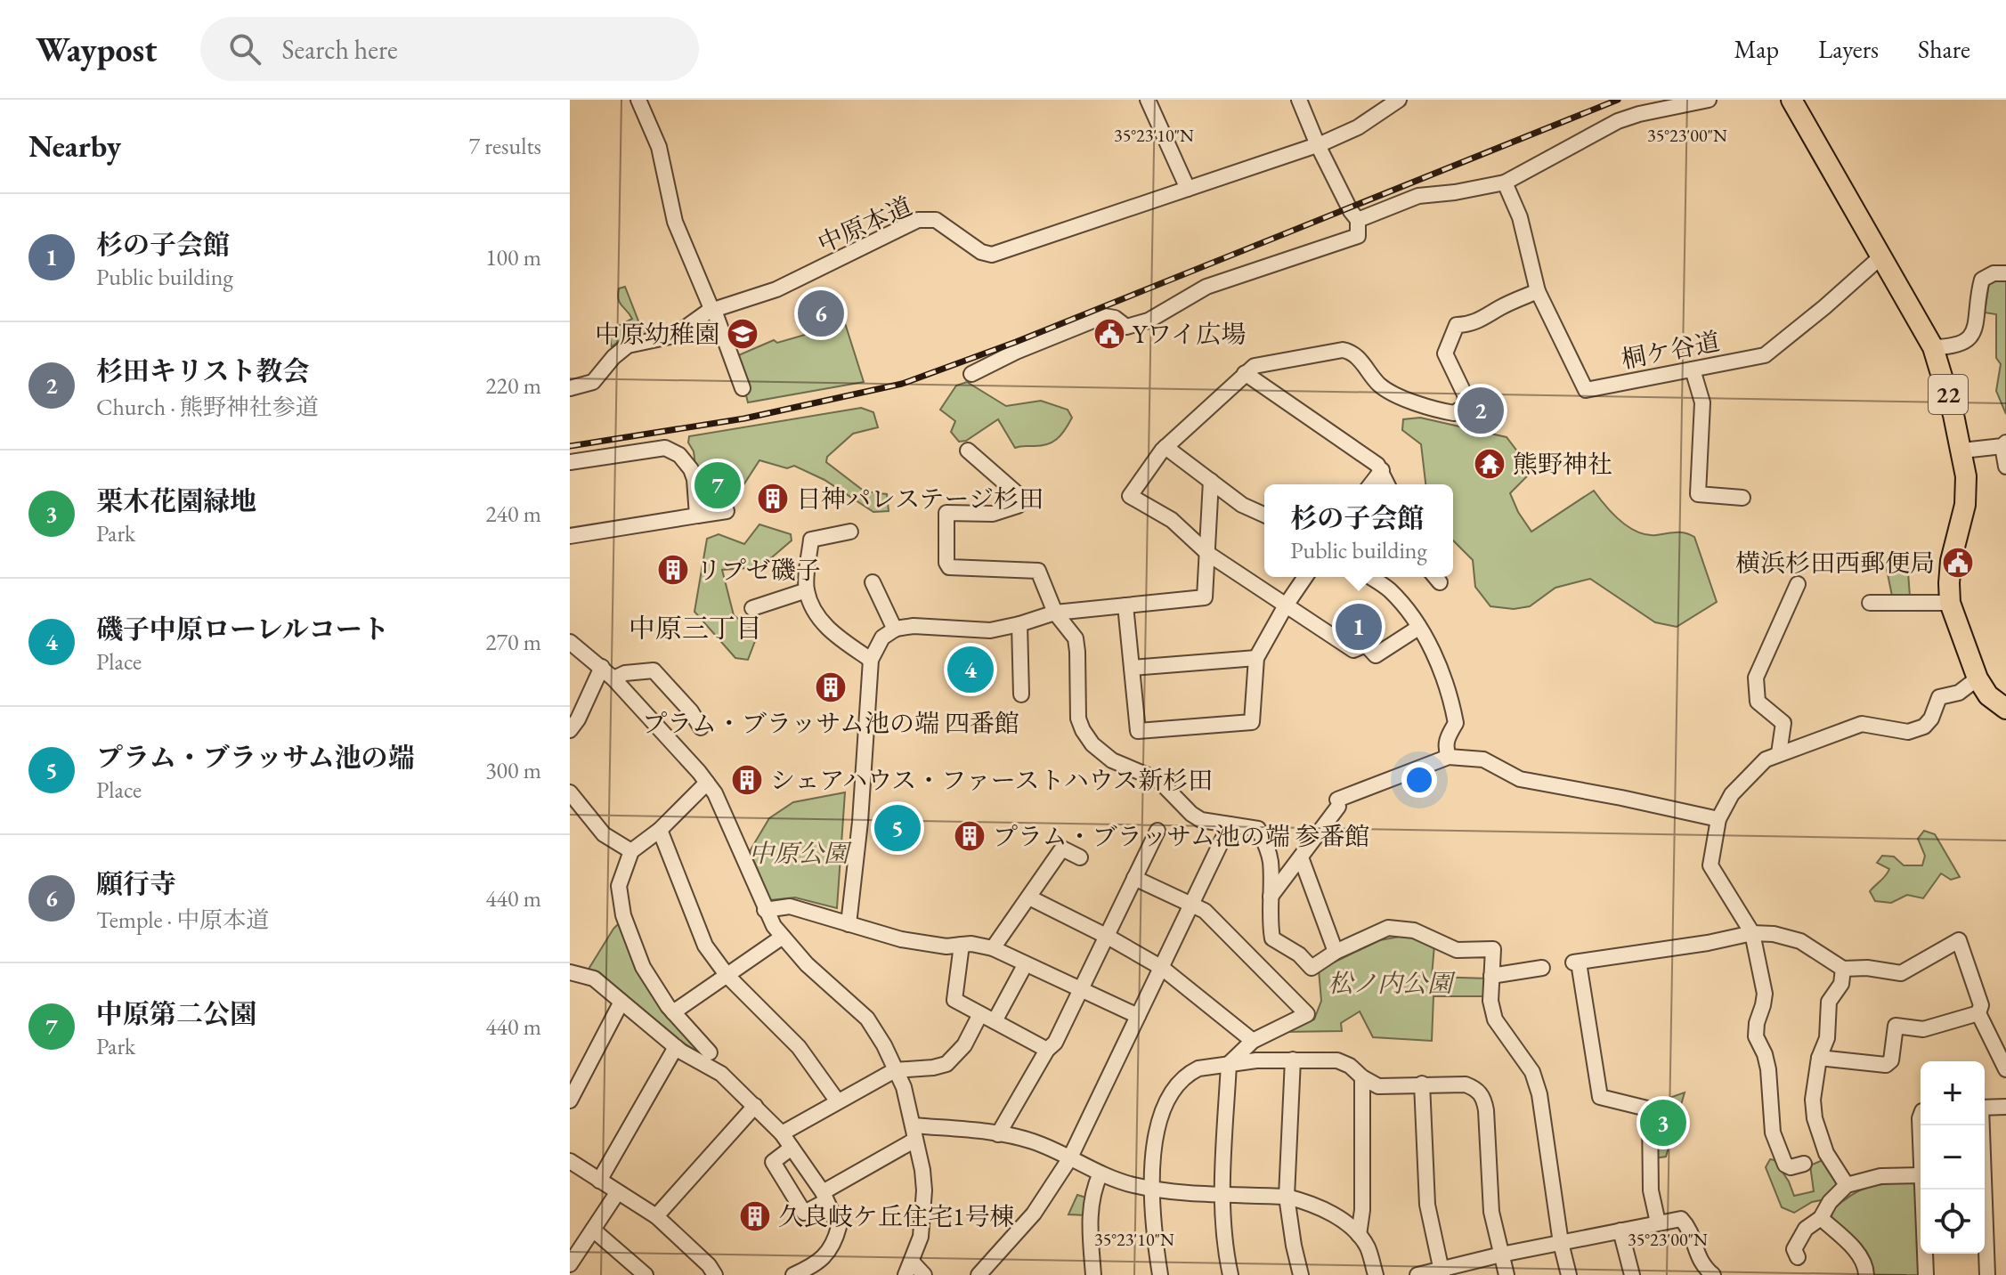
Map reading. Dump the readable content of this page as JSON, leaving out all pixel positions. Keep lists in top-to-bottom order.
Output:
{
  "streets": {
    "main road": ["22"],
    "street": ["中原本道", "桐ケ谷道"]
  },
  "crossings": [
    ["桐ケ谷道", "22"]
  ],
  "districts": ["中原三丁目"],
  "parks": ["中原公園", "松ノ内公園"],
  "places": {
    "school or university": ["中原幼稚園"],
    "public building": ["Yワイ広場", "横浜杉田西郵便局"],
    "temple": ["熊野神社"],
    "building": [
      "日神パレステージ杉田",
      "リプゼ磯子",
      "プラム・ブラッサム池の端 四番館",
      "シェアハウス・ファーストハウス新杉田",
      "プラム・ブラッサム池の端 参番館",
      "久良岐ケ丘住宅1号棟"
    ]
  },
  "page": {
    "header": "Waypost",
    "search": "Search here",
    "nav": ["Map", "Layers", "Share"],
    "heading": ["Nearby", "7 results"],
    "list": [
      {
        "mark": "1",
        "name": "杉の子会館",
        "note": "Public building",
        "value": "100 m"
      },
      {
        "mark": "2",
        "name": "杉田キリスト教会",
        "note": "Church · 熊野神社参道",
        "value": "220 m"
      },
      {
        "mark": "3",
        "name": "栗木花園緑地",
        "note": "Park",
        "value": "240 m"
      },
      {
        "mark": "4",
        "name": "磯子中原ローレルコート",
        "note": "Place",
        "value": "270 m"
      },
      {
        "mark": "5",
        "name": "プラム・ブラッサム池の端",
        "note": "Place",
        "value": "300 m"
      },
      {
        "mark": "6",
        "name": "願行寺",
        "note": "Temple · 中原本道",
        "value": "440 m"
      },
      {
        "mark": "7",
        "name": "中原第二公園",
        "note": "Park",
        "value": "440 m"
      }
    ],
    "pins": [
      "6",
      "2",
      "7",
      "1",
      "4",
      "5",
      "3"
    ],
    "popup": ["杉の子会館", "Public building"],
    "map_buttons": ["+", "−"]
  },
  "coordinates": ["35°23'10\"N", "35°23'00\"N"]
}
